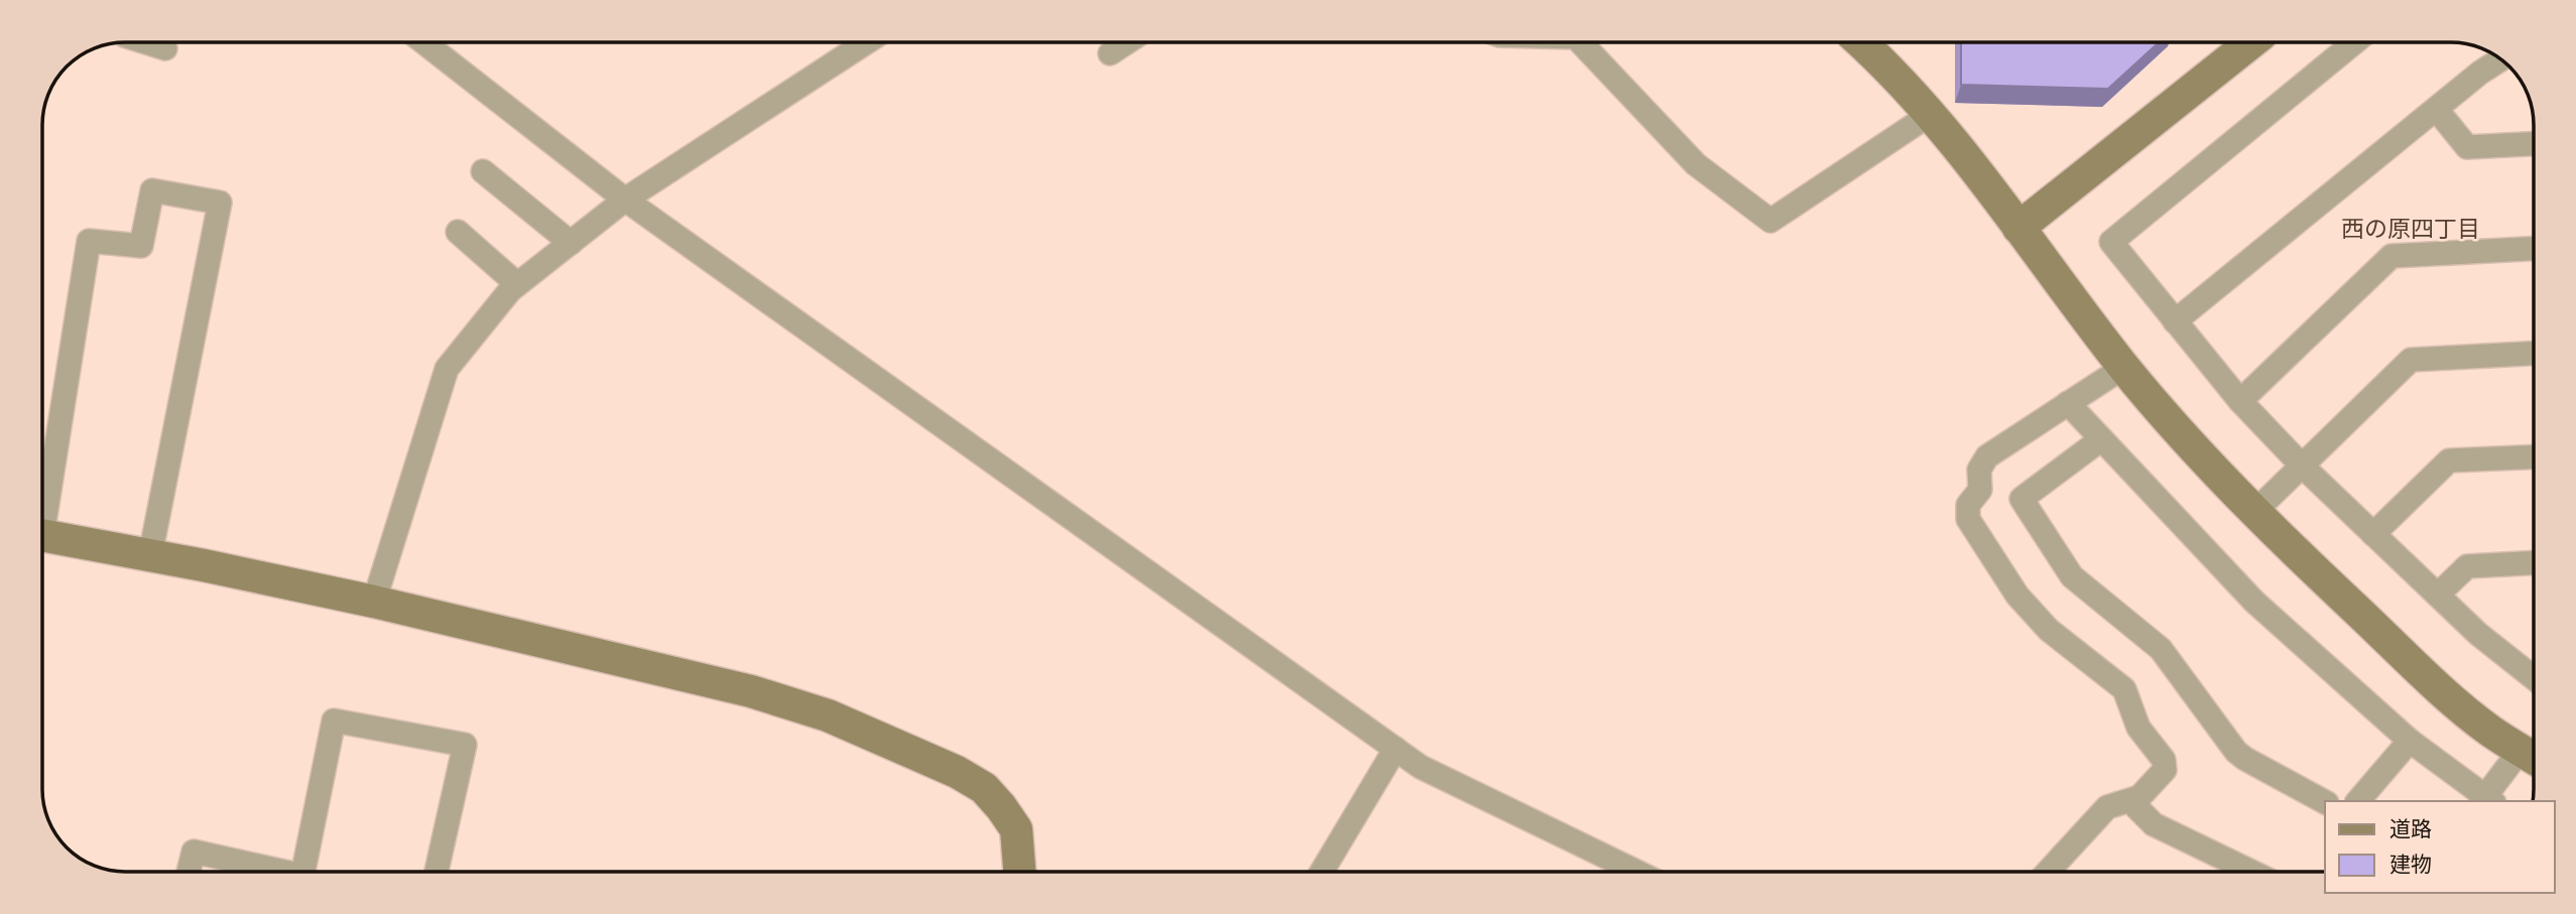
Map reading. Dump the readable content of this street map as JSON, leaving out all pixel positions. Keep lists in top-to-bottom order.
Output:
{
  "districts": ["西の原四丁目"],
  "legend": ["道路", "建物"]
}
